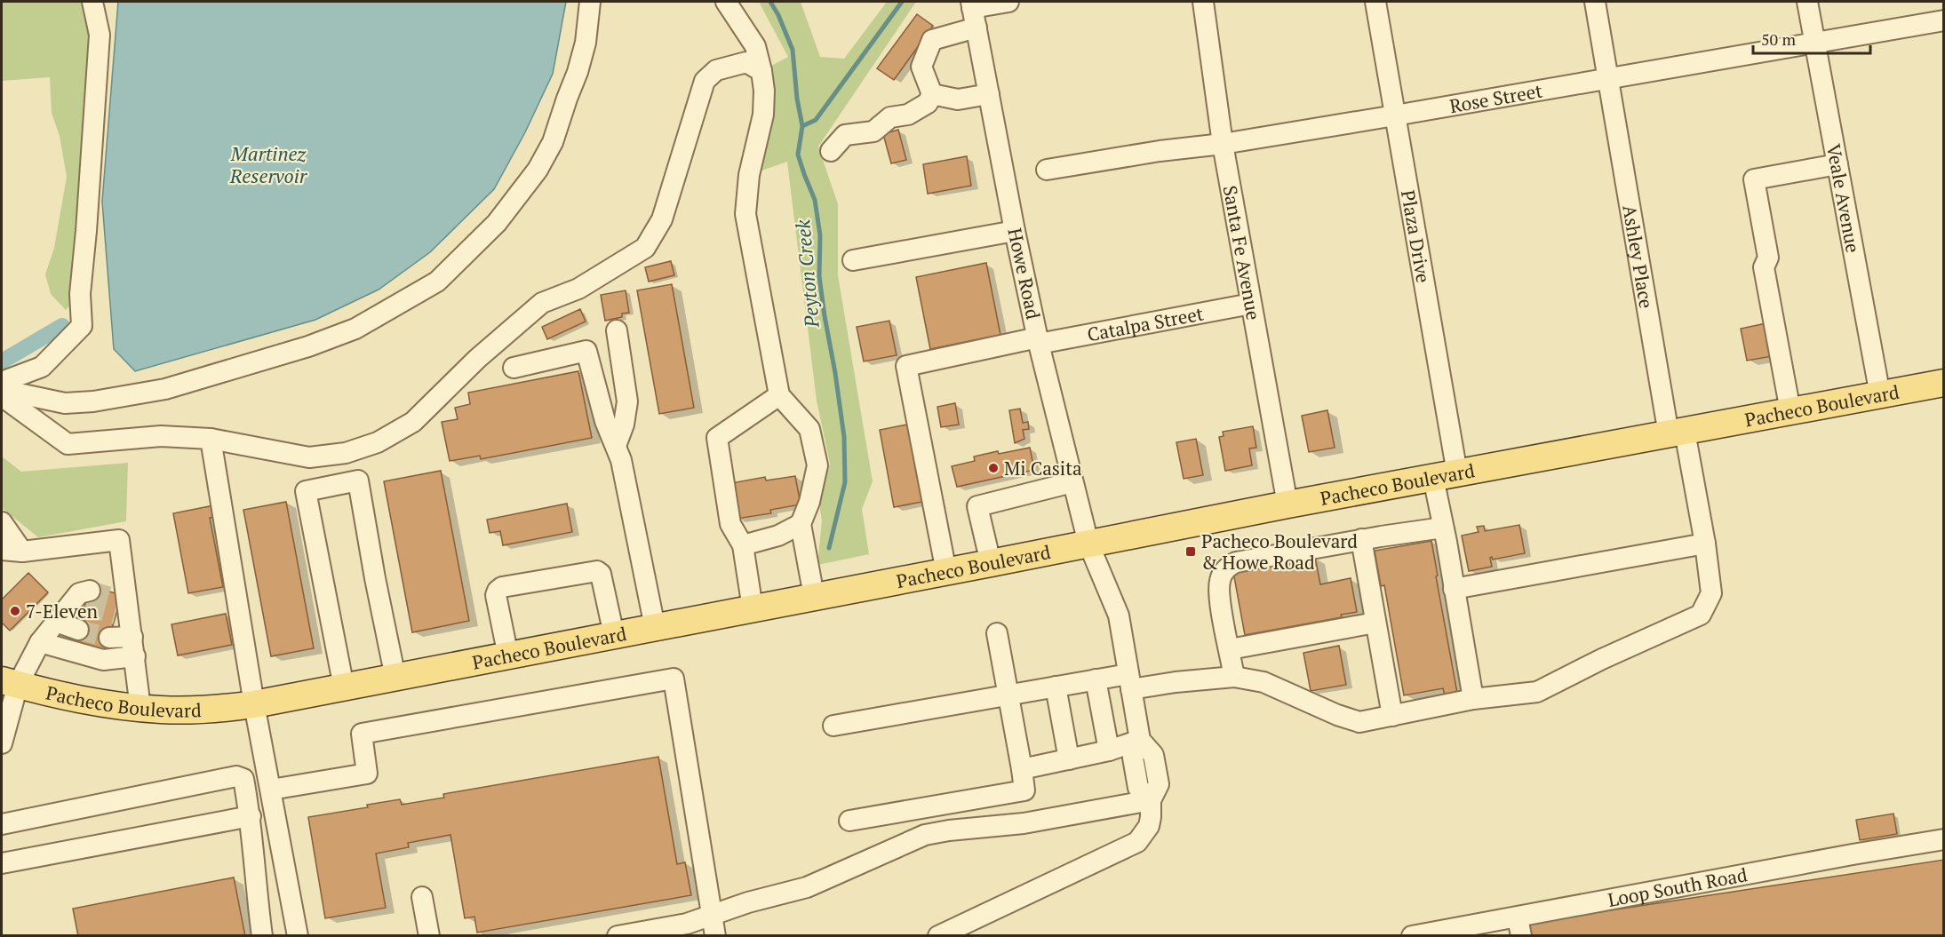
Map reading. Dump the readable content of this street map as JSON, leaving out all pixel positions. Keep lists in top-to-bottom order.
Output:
{
  "streets": {
    "main road": ["Pacheco Boulevard"],
    "street": [
      "Rose Street",
      "Veale Avenue",
      "Plaza Drive",
      "Santa Fe Avenue",
      "Ashley Place",
      "Howe Road",
      "Catalpa Street",
      "Loop South Road"
    ]
  },
  "crossings": [
    ["Rose Street", "Veale Avenue"],
    ["Rose Street", "Plaza Drive"],
    ["Rose Street", "Santa Fe Avenue"],
    ["Rose Street", "Ashley Place"],
    ["Veale Avenue", "Pacheco Boulevard"],
    ["Plaza Drive", "Ashley Place"],
    ["Plaza Drive", "Pacheco Boulevard"],
    ["Santa Fe Avenue", "Catalpa Street"],
    ["Santa Fe Avenue", "Pacheco Boulevard"],
    ["Ashley Place", "Howe Road"],
    ["Ashley Place", "Pacheco Boulevard"],
    ["Howe Road", "Catalpa Street"],
    ["Howe Road", "Pacheco Boulevard"],
    ["Catalpa Street", "Pacheco Boulevard"]
  ],
  "water": ["Martinez Reservoir", "Peyton Creek"],
  "places": {
    "other": ["Mi Casita", "7-Eleven"],
    "transit": ["Pacheco Boulevard & Howe Road"]
  },
  "scale_bar": "50 m"
}
